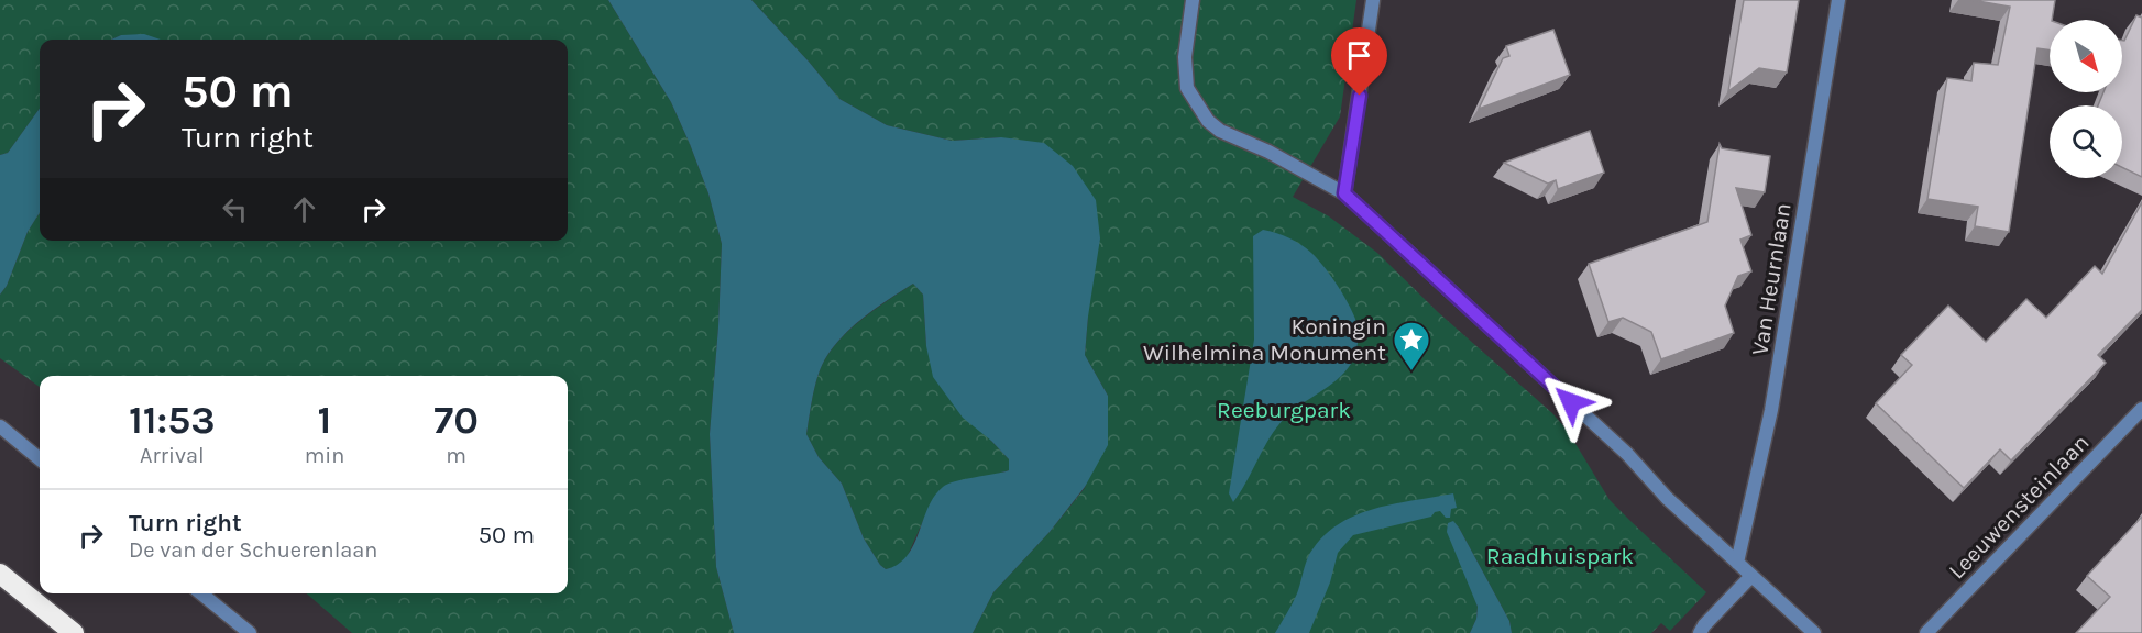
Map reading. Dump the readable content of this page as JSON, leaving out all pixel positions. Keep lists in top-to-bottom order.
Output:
{
  "streets": {
    "street": ["Van Heurnlaan", "Leeuwensteinlaan"]
  },
  "parks": ["Reeburgpark", "Raadhuispark"],
  "places": {
    "place": ["Koningin Wilhelmina Monument"]
  },
  "north": "bottom right",
  "page": {
    "turn": ["50 m", "Turn right"],
    "eta": [
      "11:53",
      "Arrival",
      "1",
      "min",
      "70",
      "m"
    ],
    "list": [
      {
        "name": "Turn right",
        "note": "De van der Schuerenlaan",
        "value": "50 m"
      }
    ]
  }
}
